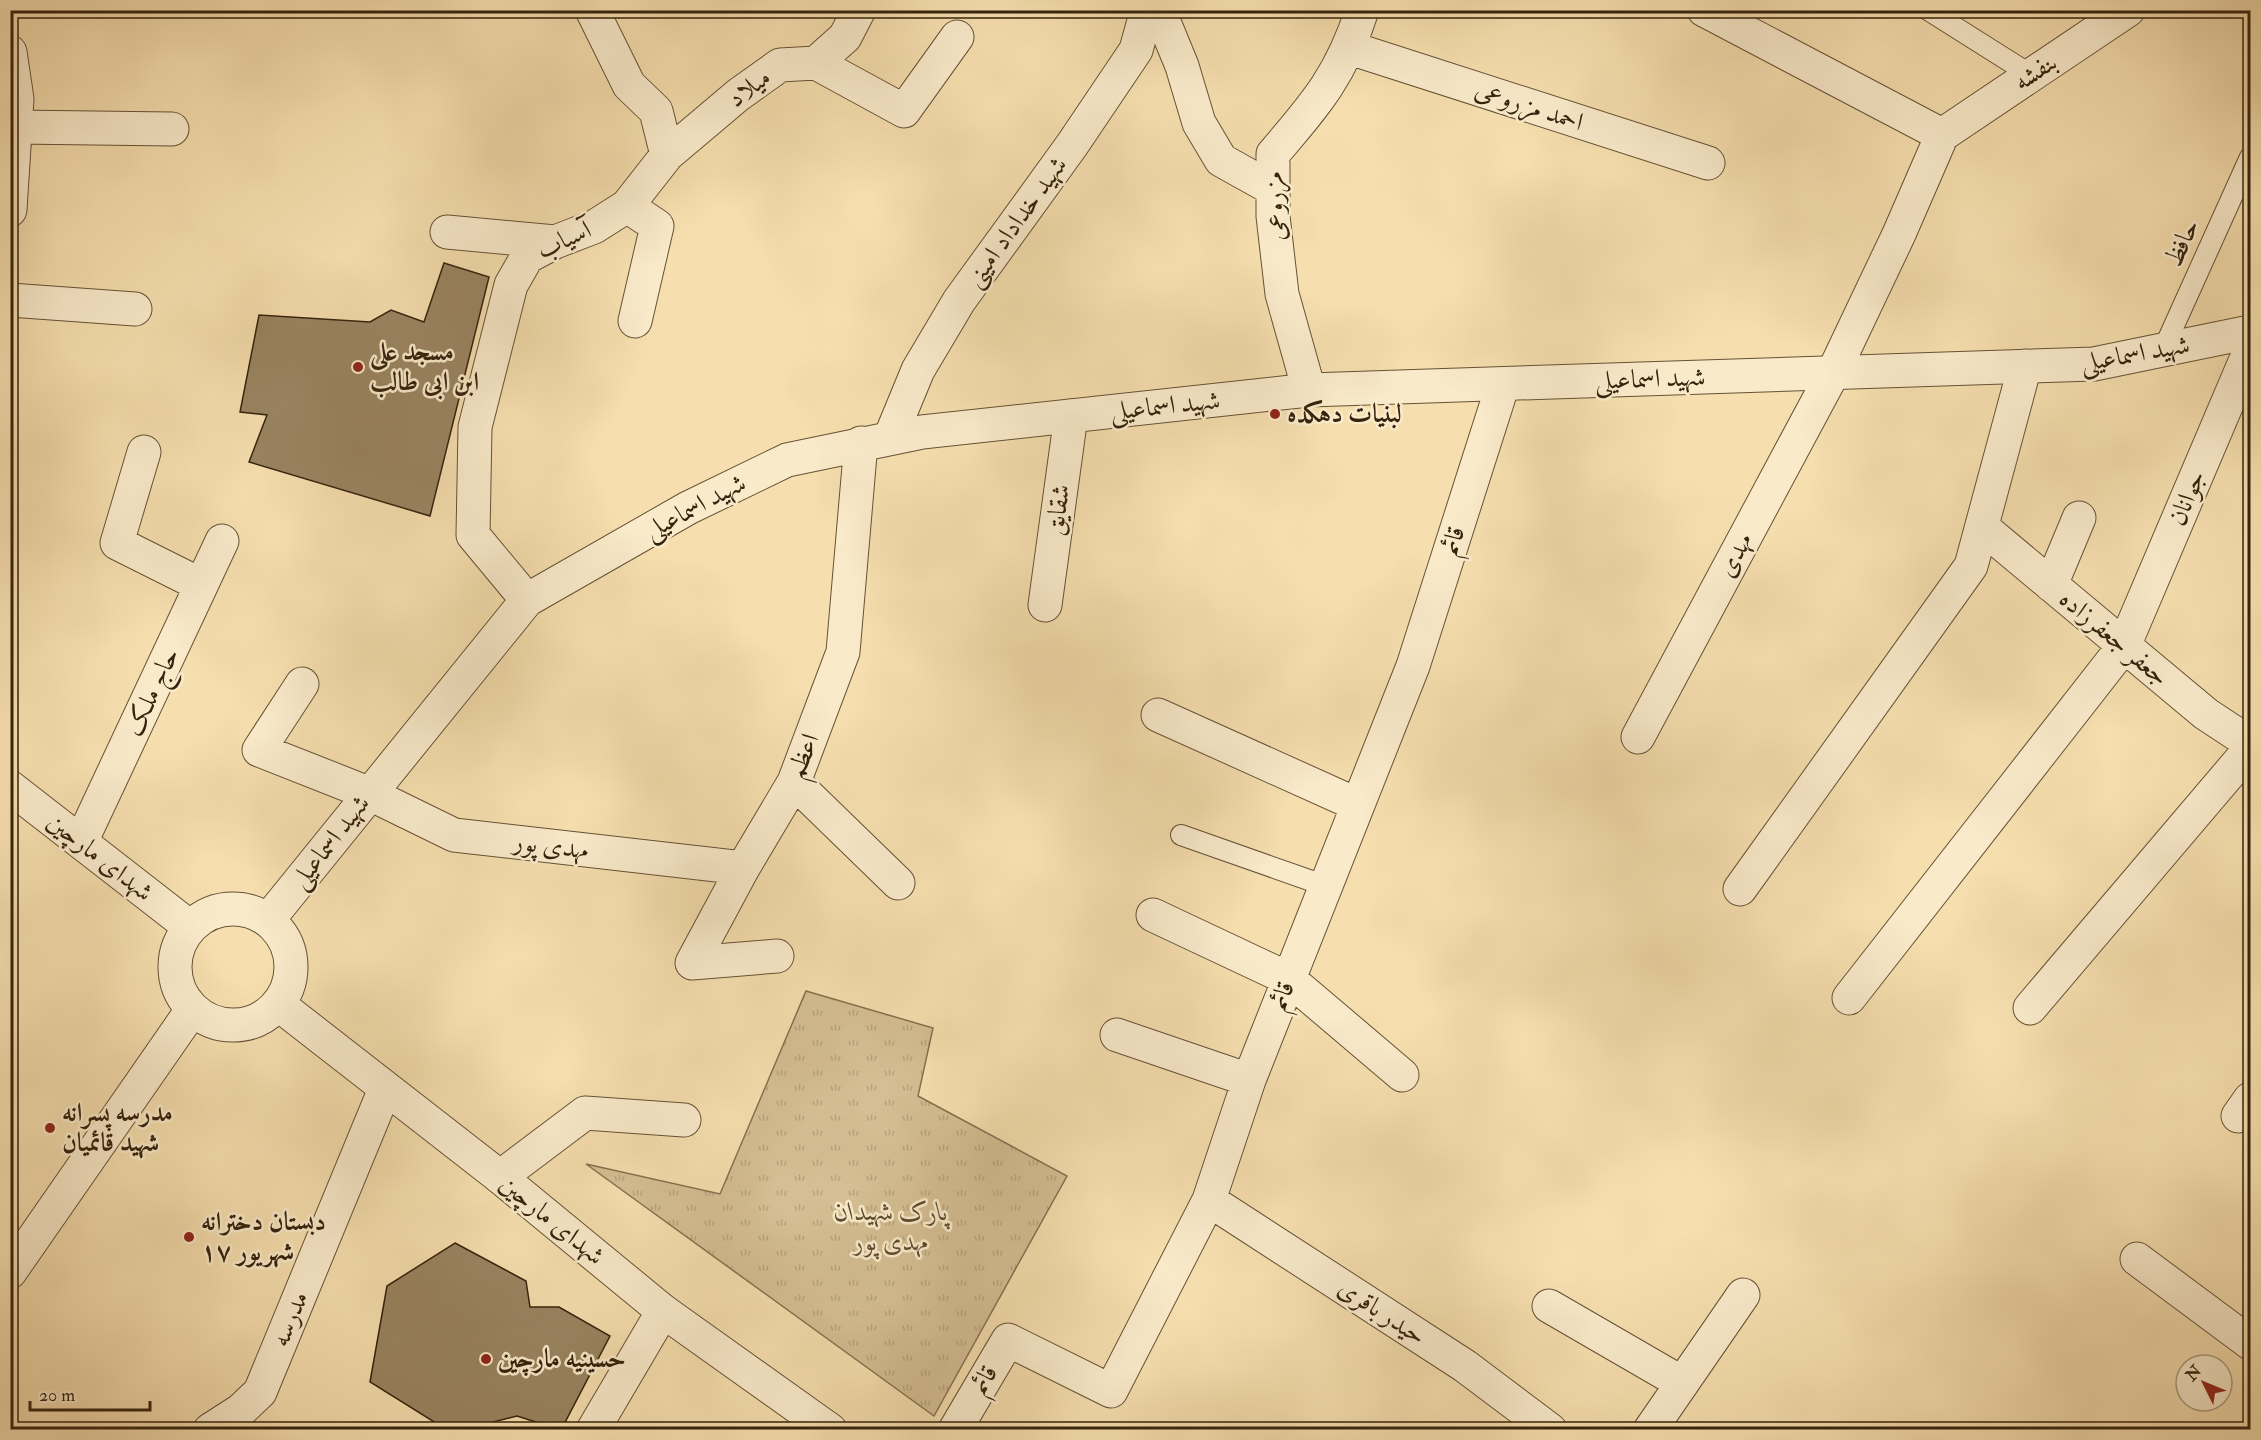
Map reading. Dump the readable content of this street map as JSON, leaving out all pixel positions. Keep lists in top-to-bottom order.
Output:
{
  "streets": {
    "street": [
      "بنفشه",
      "میلاد",
      "احمد مزروعی",
      "مزروعی",
      "شهید خداداد امینی",
      "آسیاب",
      "شهید اسماعیلی",
      "جوانان",
      "شقایق",
      "قائم",
      "مهدی",
      "جعفر جعفرزاده",
      "حاج ملک",
      "اعظم",
      "مهدی پور",
      "شهدای مارچین",
      "حیدر باقری",
      "مدرسه"
    ],
    "lane": ["حافظ"]
  },
  "crossings": [
    ["بنفشه", "مهدی"],
    ["میلاد", "آسیاب"],
    ["احمد مزروعی", "مزروعی"],
    ["مزروعی", "شهید اسماعیلی"],
    ["شهید خداداد امینی", "شهید اسماعیلی"],
    ["شهید خداداد امینی", "اعظم"],
    ["آسیاب", "شهید اسماعیلی"],
    ["حافظ", "شهید اسماعیلی"],
    ["شهید اسماعیلی", "شقایق"],
    ["شهید اسماعیلی", "قائم"],
    ["شهید اسماعیلی", "مهدی"],
    ["شهید اسماعیلی", "اعظم"],
    ["شهید اسماعیلی", "مهدی پور"],
    ["شهید اسماعیلی", "شهدای مارچین"],
    ["جوانان", "جعفر جعفرزاده"],
    ["قائم", "حیدر باقری"],
    ["حاج ملک", "شهدای مارچین"],
    ["اعظم", "مهدی پور"],
    ["شهدای مارچین", "مدرسه"]
  ],
  "parks": ["پارک شهیدان مهدی پور"],
  "places": [
    "مسجد علی ابن ابی طالب",
    "لبنیات دهکده",
    "مدرسه پسرانه شهید قائمیان",
    "دبستان دخترانه ۱۷ شهریور",
    "حسینیه مارچین"
  ],
  "scale_bar": "20 m",
  "north": "top left"
}
